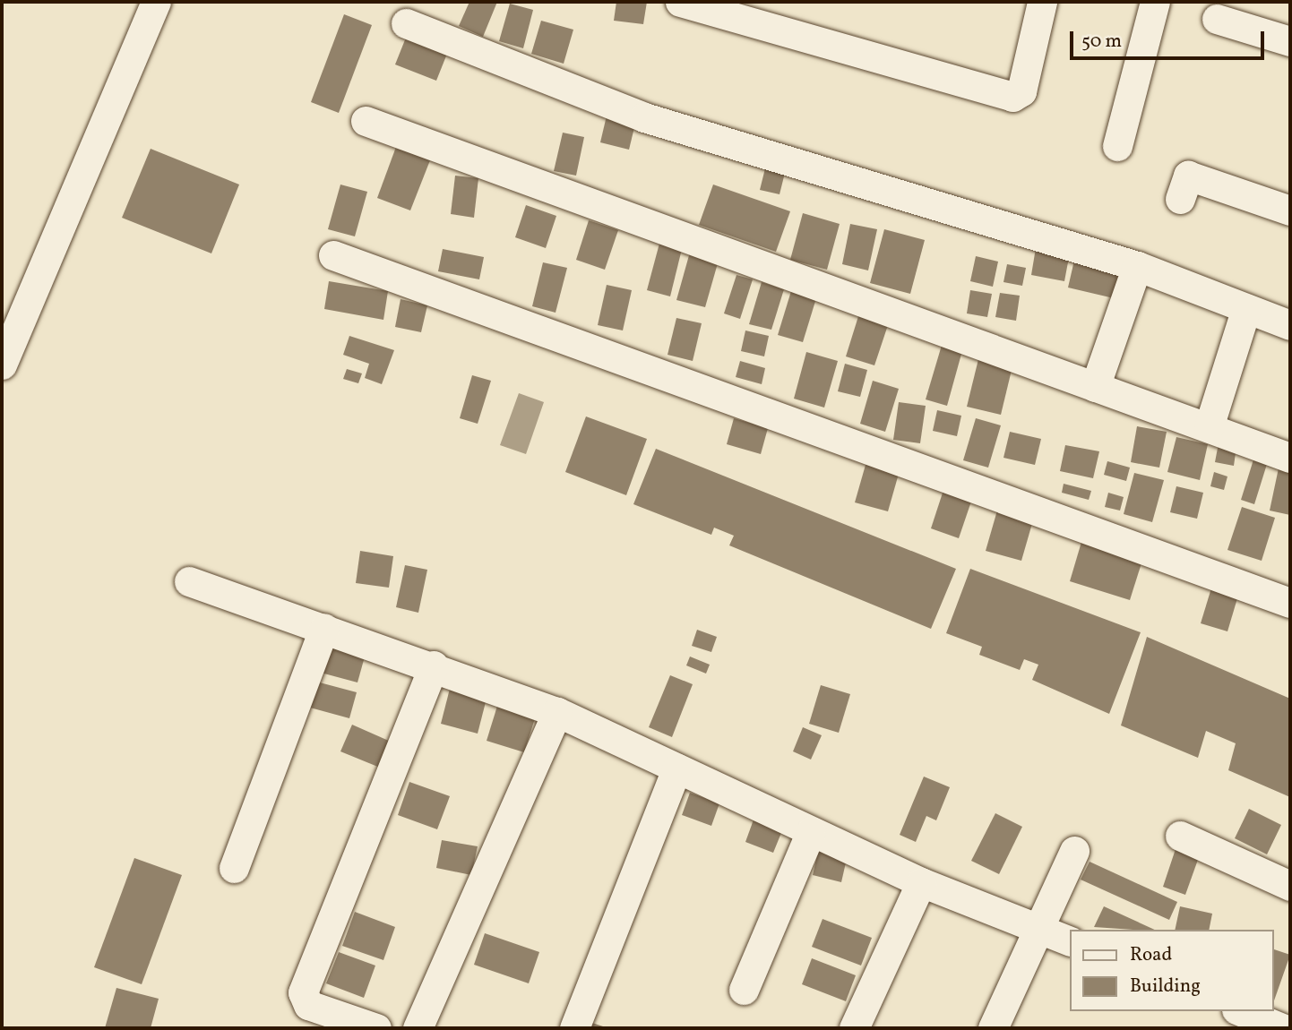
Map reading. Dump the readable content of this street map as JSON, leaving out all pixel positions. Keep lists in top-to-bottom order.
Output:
{
  "legend": ["Road", "Building"],
  "scale_bar": "50 m"
}
